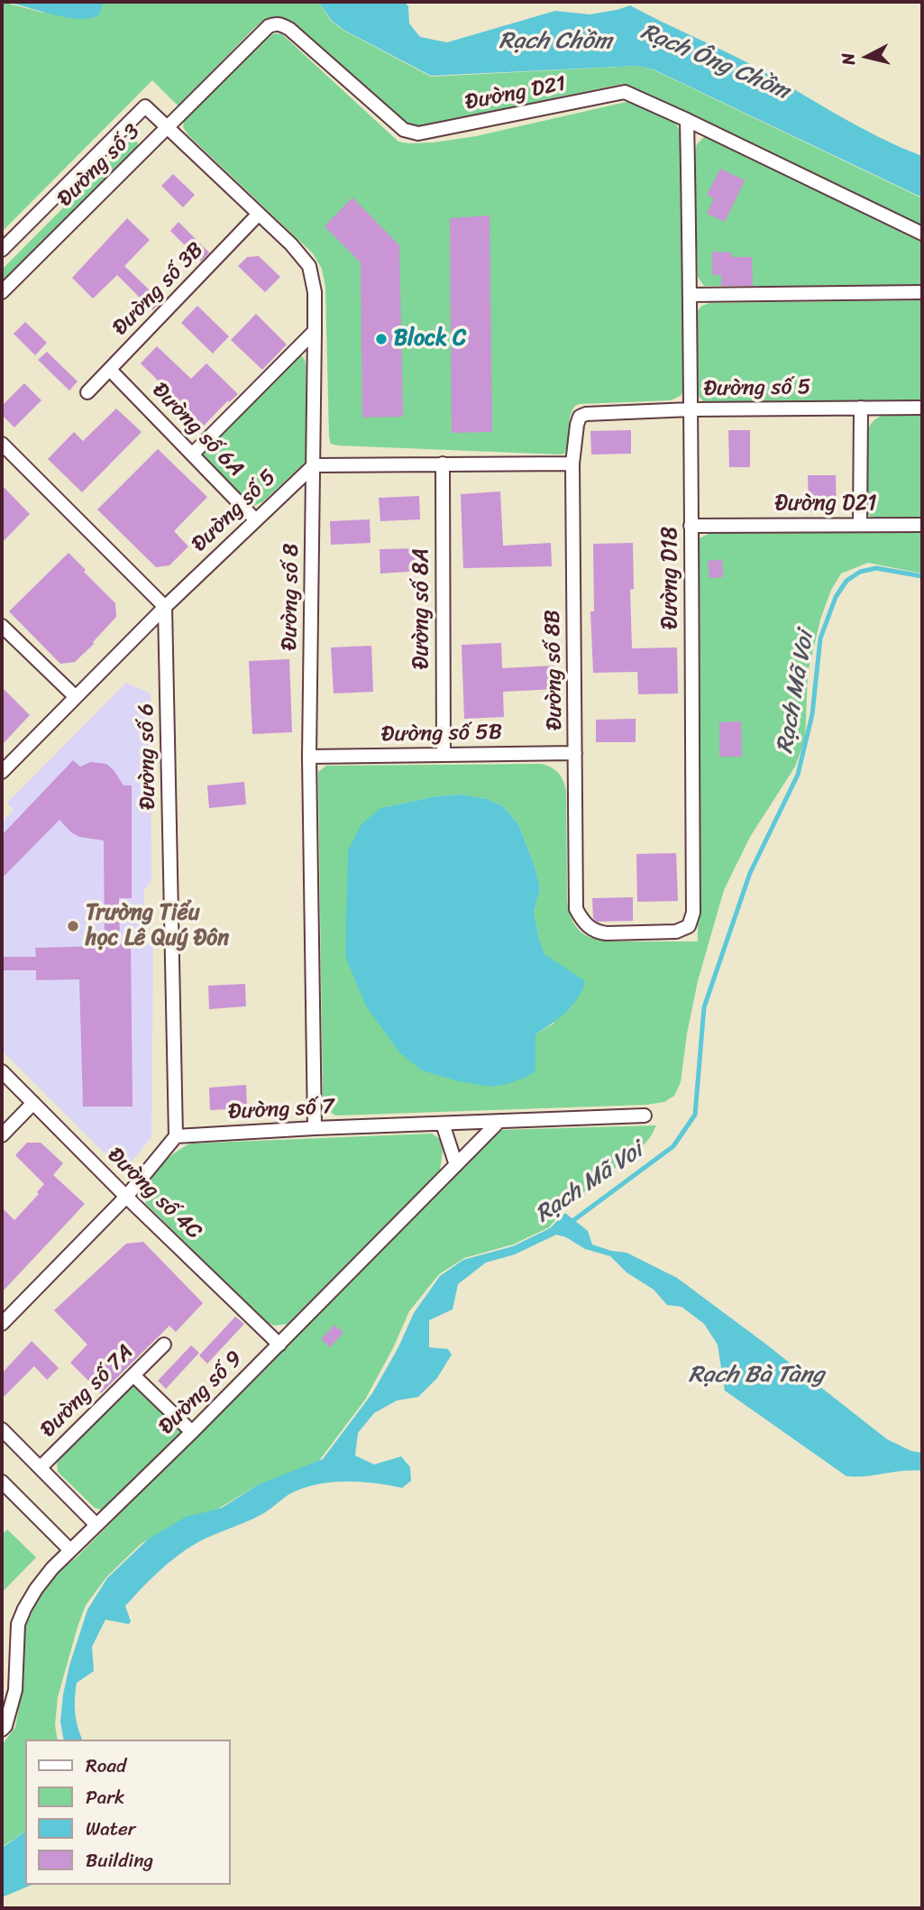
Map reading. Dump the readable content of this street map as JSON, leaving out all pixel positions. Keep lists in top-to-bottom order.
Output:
{
  "streets": {
    "street": [
      "Đường D21",
      "Đường số 3",
      "Đường số 3B",
      "Đường số 5",
      "Đường số 6A",
      "Đường D18",
      "Đường số 8",
      "Đường số 8A",
      "Đường số 8B",
      "Đường số 5B",
      "Đường số 6",
      "Đường số 7",
      "Đường số 4C",
      "Đường số 7A",
      "Đường số 9"
    ]
  },
  "crossings": [
    ["Đường D21", "Đường số 3"],
    ["Đường D21", "Đường D18"],
    ["Đường D21", "Đường số 8"],
    ["Đường số 3", "Đường số 8"],
    ["Đường số 3B", "Đường số 6A"],
    ["Đường số 3B", "Đường số 8"],
    ["Đường số 5", "Đường số 6A"],
    ["Đường số 5", "Đường D18"],
    ["Đường số 5", "Đường số 8"],
    ["Đường số 5", "Đường số 8B"],
    ["Đường số 5", "Đường số 6"],
    ["Đường D18", "Đường số 8B"],
    ["Đường số 8", "Đường số 5B"],
    ["Đường số 8", "Đường số 7"],
    ["Đường số 8A", "Đường số 5B"],
    ["Đường số 8B", "Đường số 5B"],
    ["Đường số 6", "Đường số 7"],
    ["Đường số 7", "Đường số 9"],
    ["Đường số 4C", "Đường số 9"]
  ],
  "water": [
    "Rạch Chồm",
    "Rạch Ông Chồm",
    "Rạch Mã Voi",
    "Rạch Bà Tàng"
  ],
  "places": ["Block C", "Trường Tiểu học Lê Quý Đôn"],
  "legend": [
    "Road",
    "Park",
    "Water",
    "Building"
  ],
  "north": "left"
}
